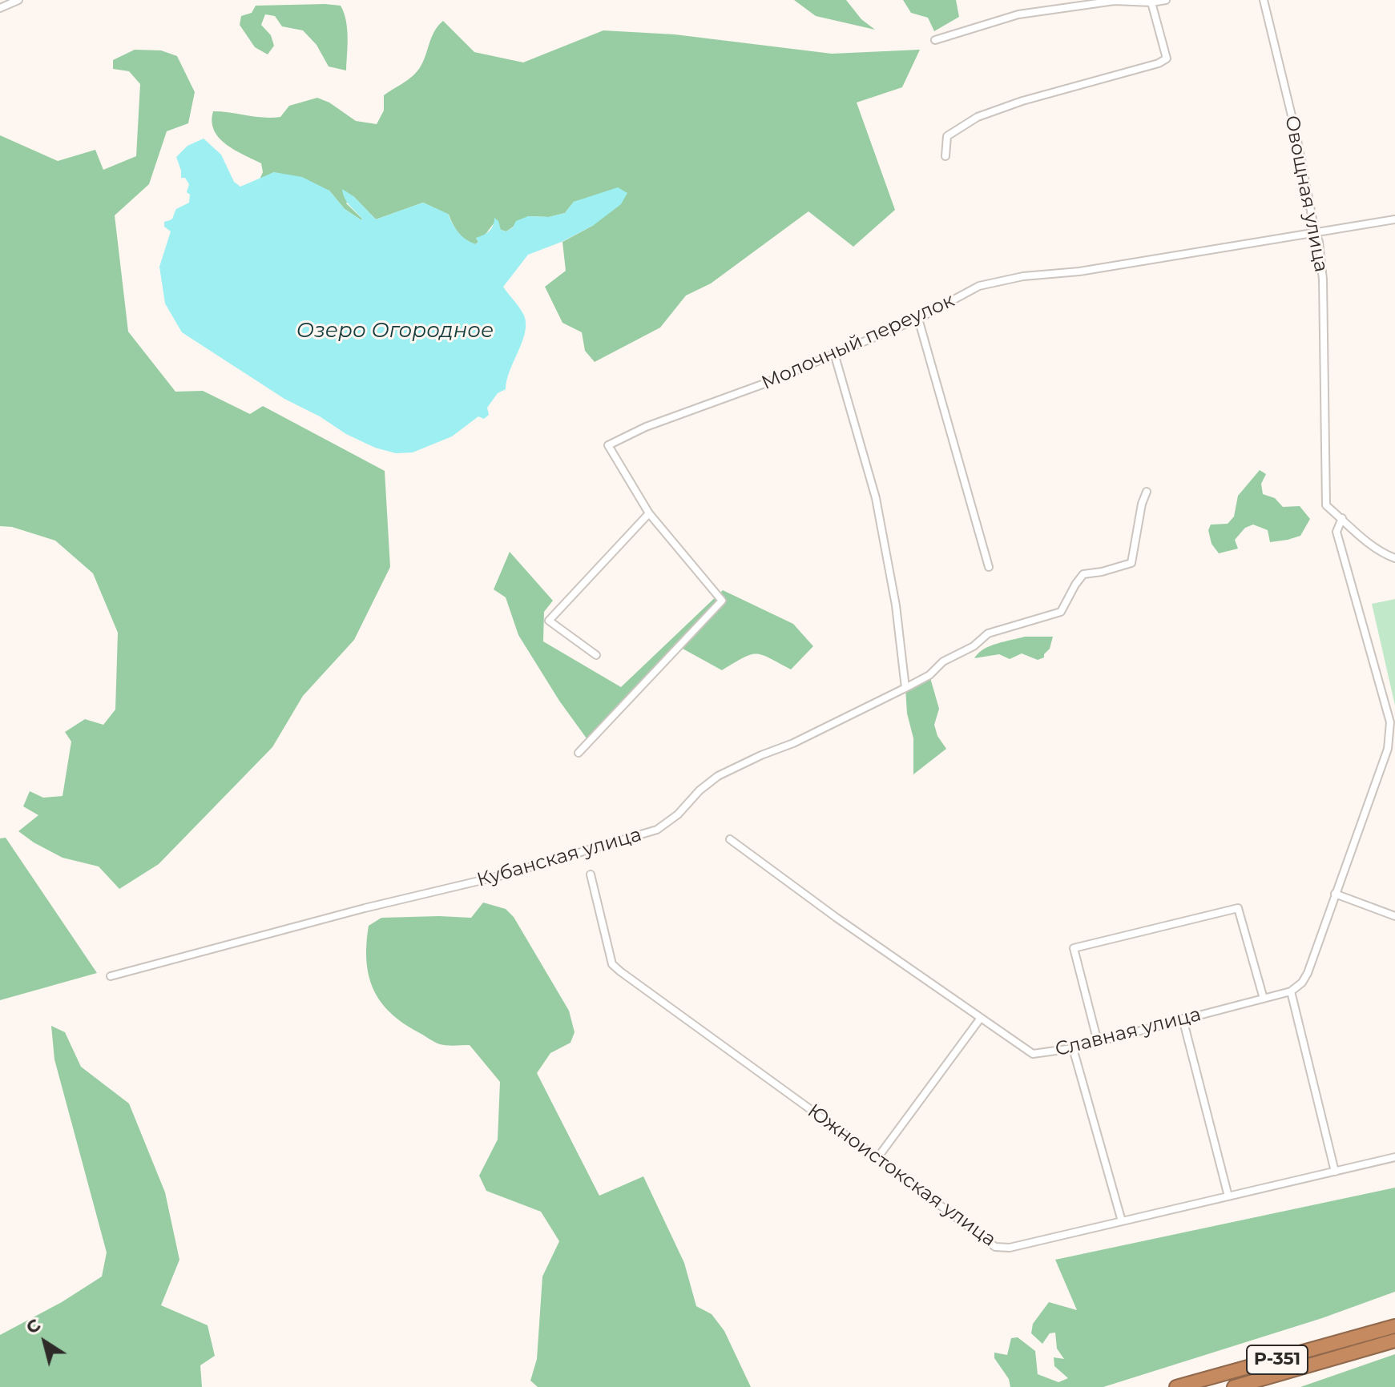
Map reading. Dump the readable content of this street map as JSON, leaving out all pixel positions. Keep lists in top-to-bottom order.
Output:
{
  "streets": {
    "highway": ["Р-351"],
    "street": [
      "Овощная улица",
      "Молочный переулок",
      "Кубанская улица",
      "Славная улица",
      "Южноистокская улица"
    ]
  },
  "crossings": [
    ["Овощная улица", "Молочный переулок"]
  ],
  "water": ["Озеро Огородное"],
  "north": "top left"
}
